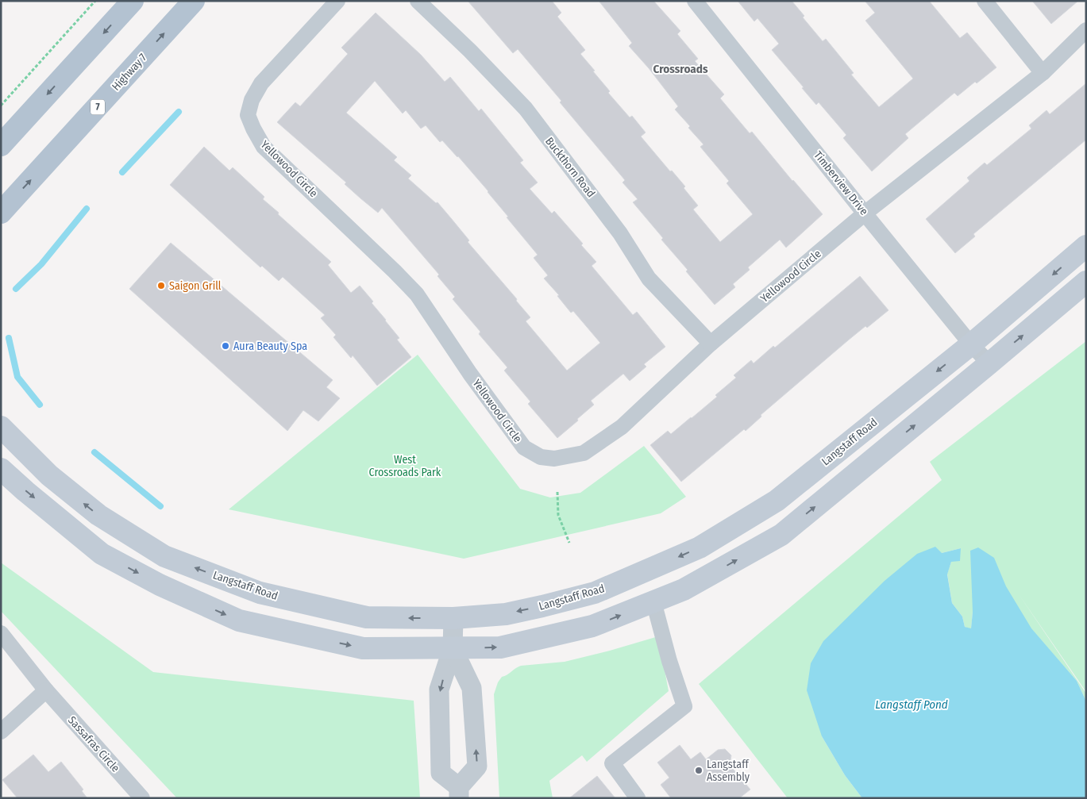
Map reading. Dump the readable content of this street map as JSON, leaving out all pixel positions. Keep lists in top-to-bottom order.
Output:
{
  "streets": {
    "main road": ["Highway 7", "7", "Langstaff Road"],
    "street": [
      "Buckthorn Road",
      "Yellowood Circle",
      "Timberview Drive",
      "Sassafras Circle"
    ]
  },
  "crossings": [
    ["Buckthorn Road", "Yellowood Circle"],
    ["Yellowood Circle", "Timberview Drive"],
    ["Timberview Drive", "Langstaff Road"]
  ],
  "one_way": ["Langstaff Road"],
  "districts": ["Crossroads"],
  "water": ["Langstaff Pond"],
  "parks": ["West Crossroads Park"],
  "places": ["Saigon Grill", "Aura Beauty Spa", "Langstaff Assembly"]
}
